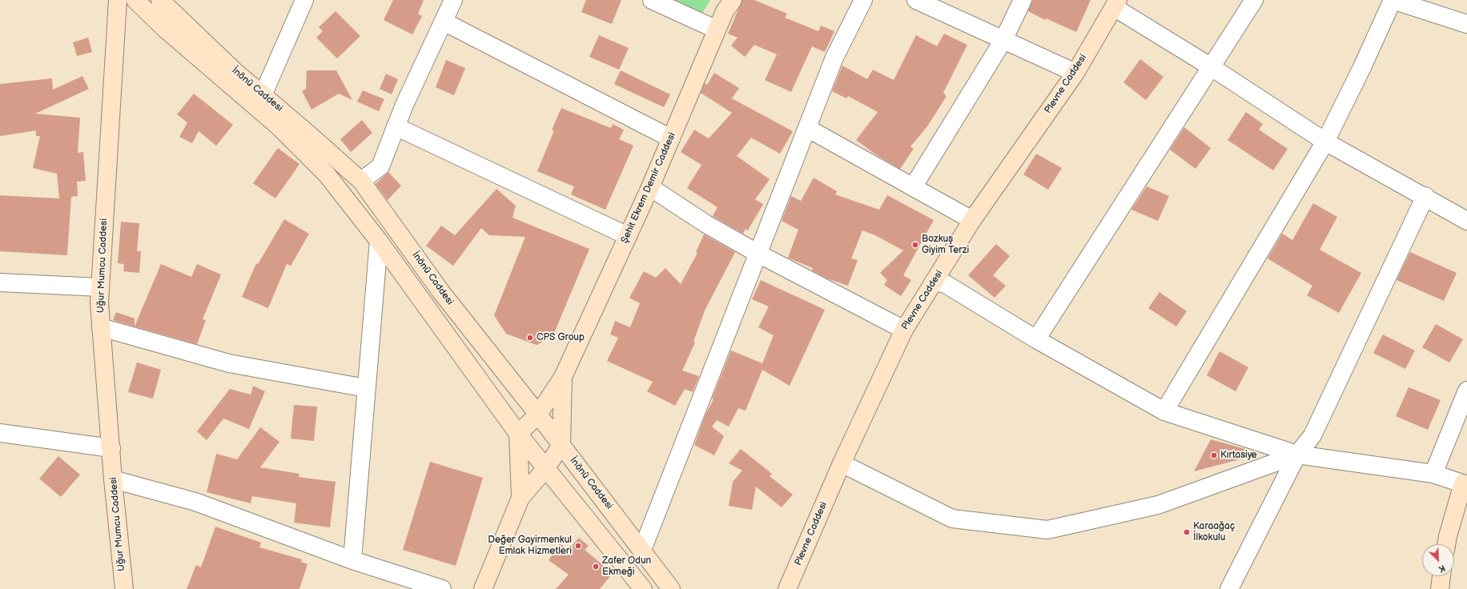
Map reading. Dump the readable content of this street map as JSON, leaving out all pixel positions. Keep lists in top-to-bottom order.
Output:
{
  "streets": {
    "street": [
      "Plevne Caddesi",
      "İnönü Caddesi",
      "Şehit Ekrem Demir Caddesi",
      "Uğur Mumcu Caddesi"
    ]
  },
  "places": [
    "Bozkuş Giyim Terzi",
    "CPS Group",
    "Kırtasiye",
    "Karaağaç İlkokulu",
    "Değer Gayirmenkul Emlak Hizmetleri",
    "Zafer Odun Ekmeği"
  ],
  "north": "bottom right"
}
